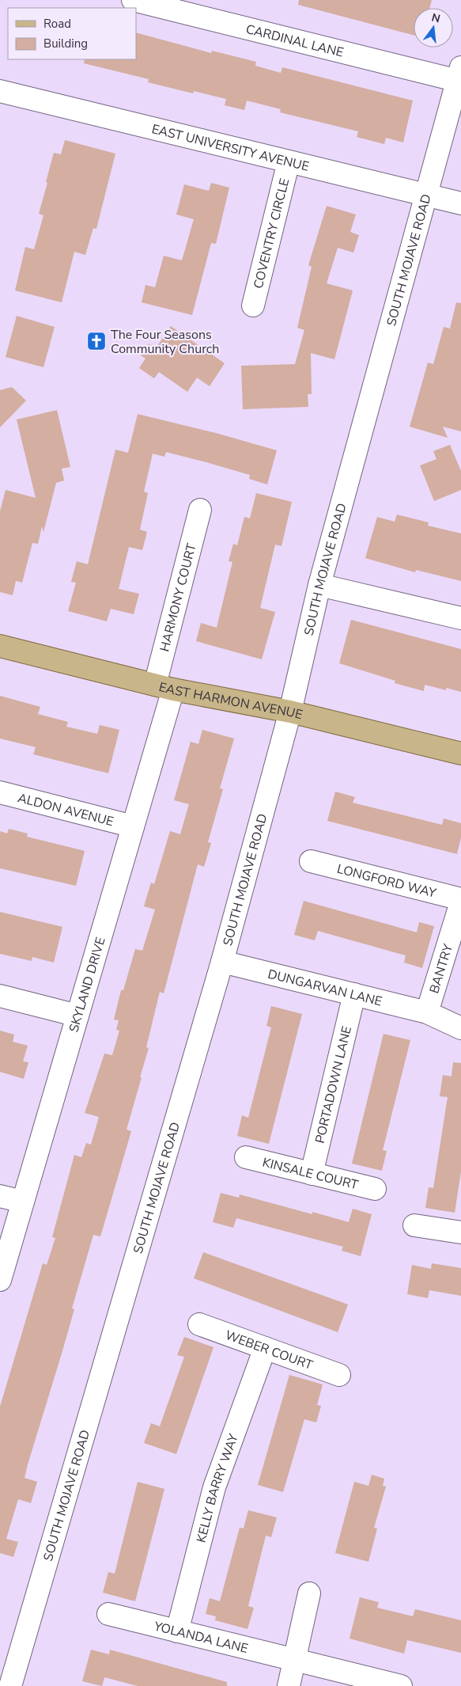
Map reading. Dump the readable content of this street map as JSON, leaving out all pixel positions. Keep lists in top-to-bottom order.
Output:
{
  "streets": {
    "main road": ["EAST HARMON AVENUE"],
    "street": [
      "CARDINAL LANE",
      "EAST UNIVERSITY AVENUE",
      "COVENTRY CIRCLE",
      "SOUTH MOJAVE ROAD",
      "HARMONY COURT",
      "ALDON AVENUE",
      "LONGFORD WAY",
      "BANTRY",
      "SKYLAND DRIVE",
      "DUNGARVAN LANE",
      "PORTADOWN LANE",
      "KINSALE COURT",
      "WEBER COURT",
      "KELLY BARRY WAY",
      "YOLANDA LANE"
    ]
  },
  "crossings": [
    ["CARDINAL LANE", "SOUTH MOJAVE ROAD"],
    ["EAST UNIVERSITY AVENUE", "COVENTRY CIRCLE"],
    ["EAST UNIVERSITY AVENUE", "SOUTH MOJAVE ROAD"],
    ["SOUTH MOJAVE ROAD", "EAST HARMON AVENUE"],
    ["SOUTH MOJAVE ROAD", "DUNGARVAN LANE"],
    ["HARMONY COURT", "EAST HARMON AVENUE"],
    ["HARMONY COURT", "SKYLAND DRIVE"],
    ["EAST HARMON AVENUE", "SKYLAND DRIVE"],
    ["ALDON AVENUE", "SKYLAND DRIVE"],
    ["LONGFORD WAY", "BANTRY"],
    ["BANTRY", "DUNGARVAN LANE"],
    ["DUNGARVAN LANE", "PORTADOWN LANE"],
    ["PORTADOWN LANE", "KINSALE COURT"],
    ["WEBER COURT", "KELLY BARRY WAY"],
    ["KELLY BARRY WAY", "YOLANDA LANE"]
  ],
  "places": {
    "church": ["The Four Seasons Community Church"]
  },
  "legend": ["Road", "Building"],
  "north": "top"
}
